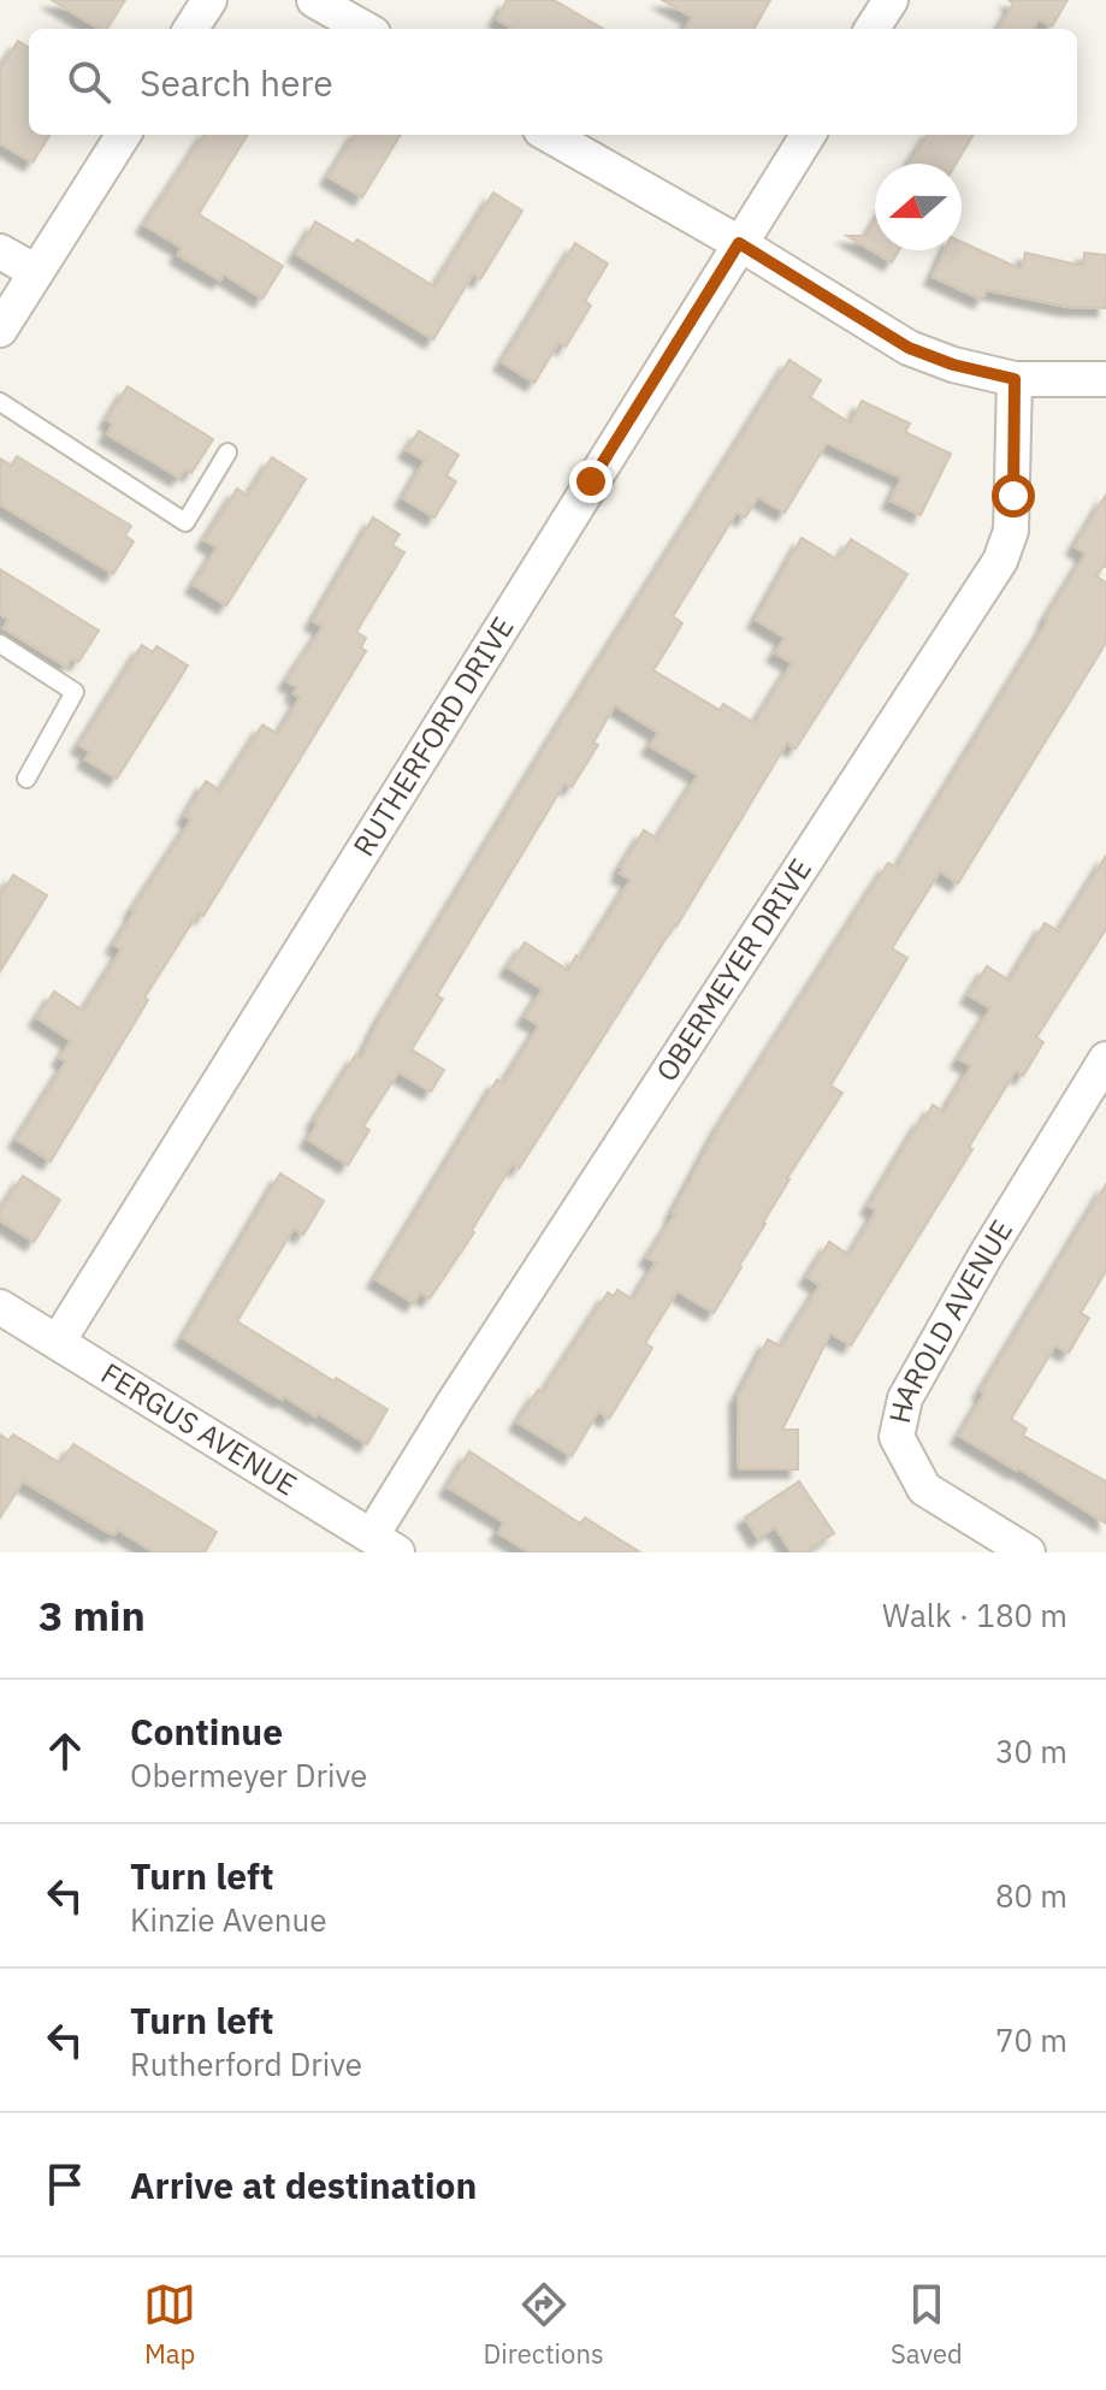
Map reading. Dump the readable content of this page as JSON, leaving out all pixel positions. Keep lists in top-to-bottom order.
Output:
{
  "streets": {
    "street": [
      "RUTHERFORD DRIVE",
      "OBERMEYER DRIVE",
      "HAROLD AVENUE",
      "FERGUS AVENUE"
    ]
  },
  "crossings": [
    ["RUTHERFORD DRIVE", "FERGUS AVENUE"],
    ["OBERMEYER DRIVE", "FERGUS AVENUE"]
  ],
  "north": "left",
  "page": {
    "search": "Search here",
    "heading": ["3 min", "Walk · 180 m"],
    "list": [
      ["Continue", "Obermeyer Drive", "30 m"],
      ["Turn left", "Kinzie Avenue", "80 m"],
      ["Turn left", "Rutherford Drive", "70 m"],
      "Arrive at destination"
    ],
    "nav": ["Map", "Directions", "Saved"]
  }
}
